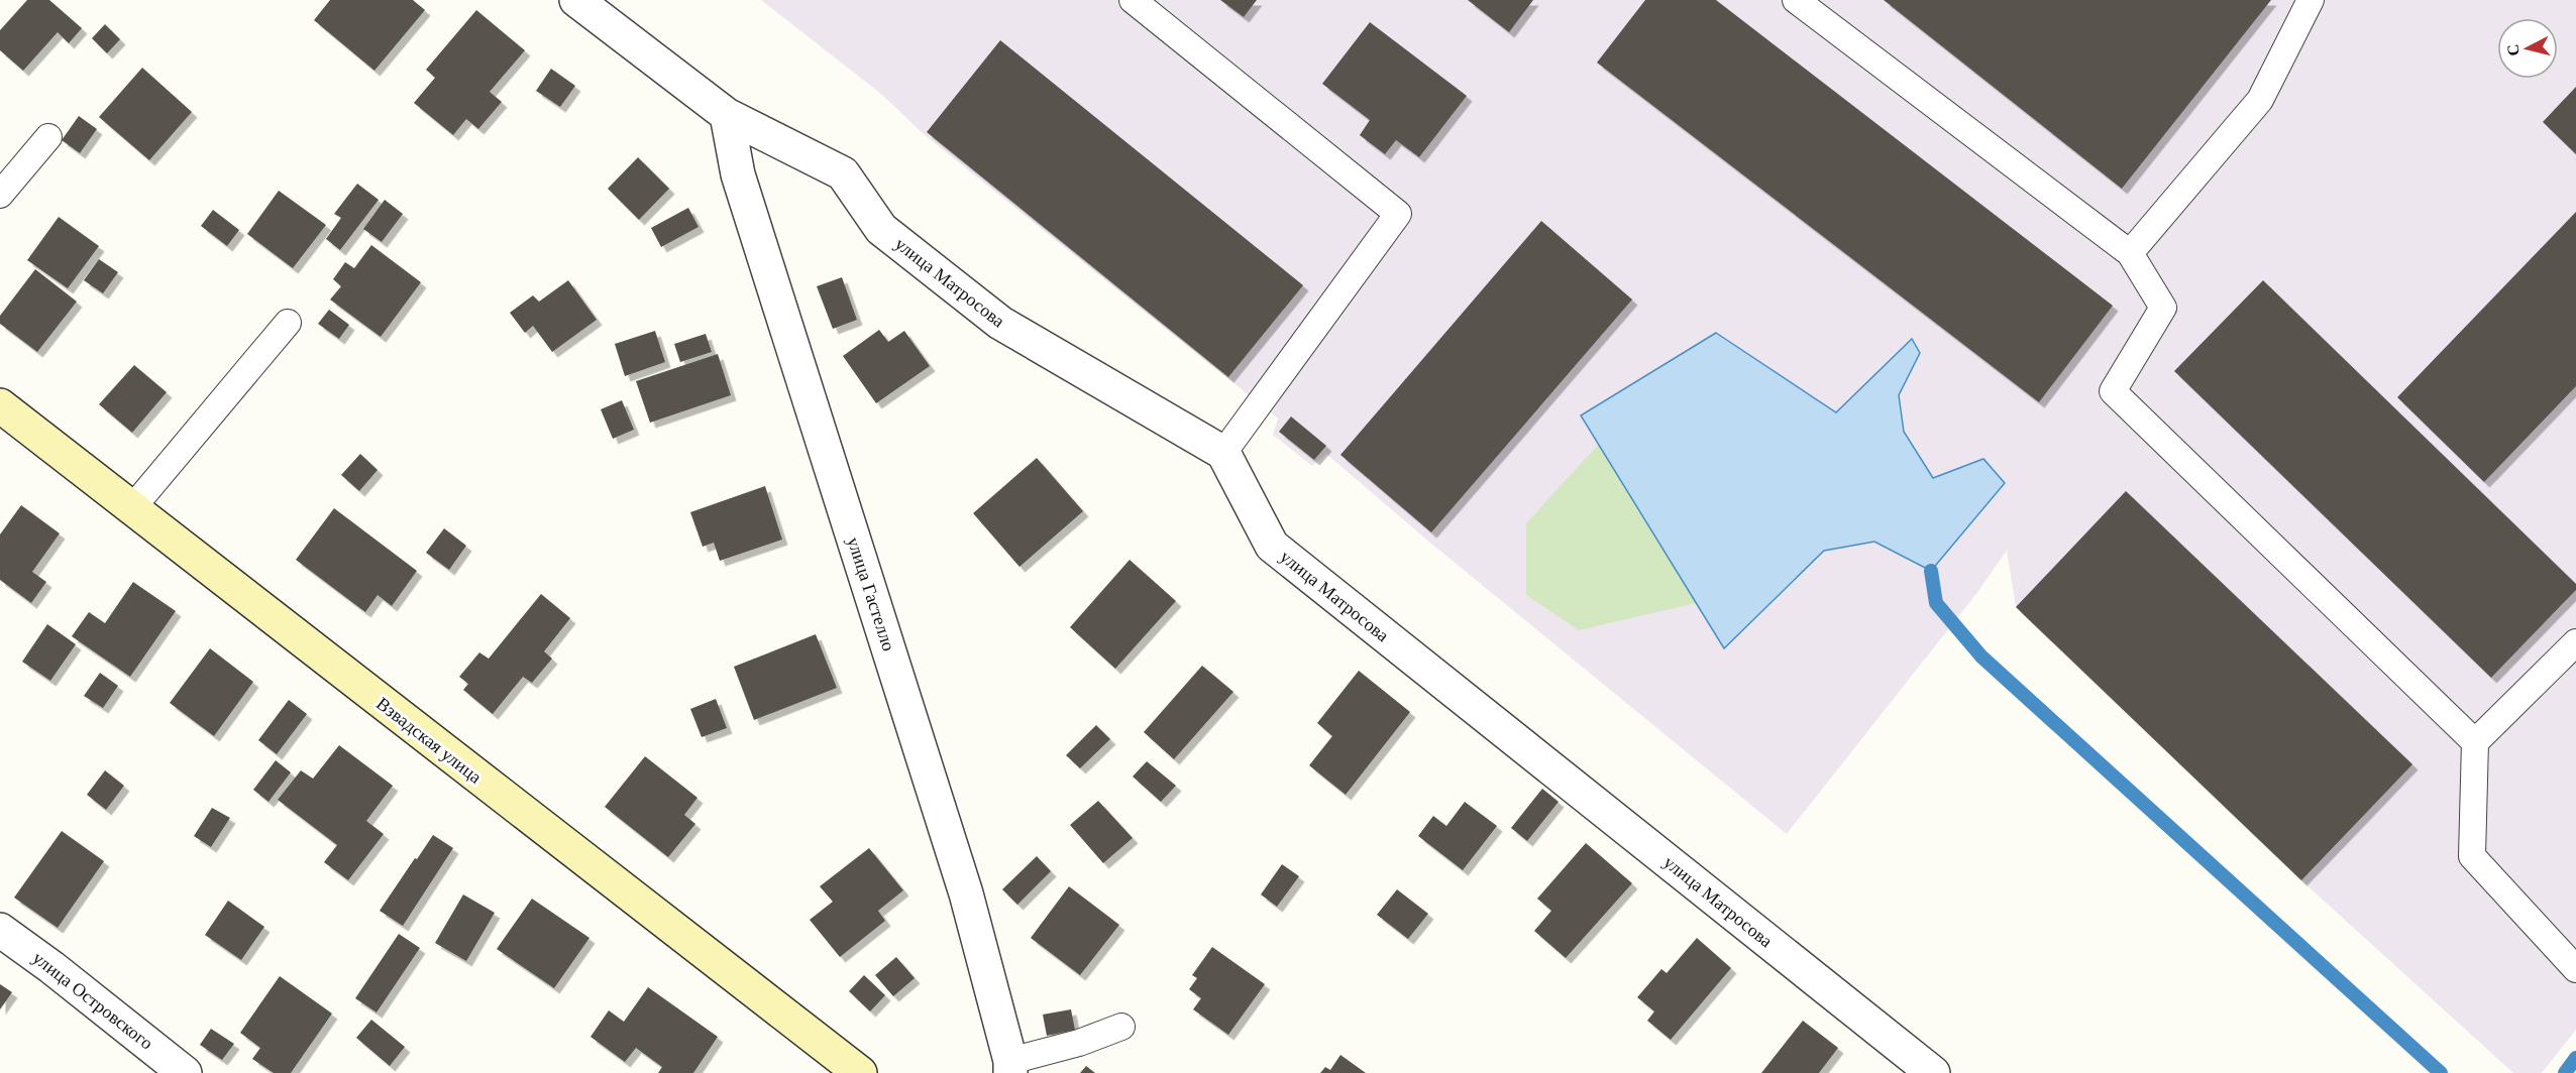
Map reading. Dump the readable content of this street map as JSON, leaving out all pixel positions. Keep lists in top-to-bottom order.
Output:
{
  "streets": {
    "street": [
      "улица Матросова",
      "улица Гастелло",
      "Взвадская улица",
      "улица Островского"
    ]
  },
  "crossings": [
    ["улица Матросова", "улица Гастелло"]
  ],
  "north": "left"
}
